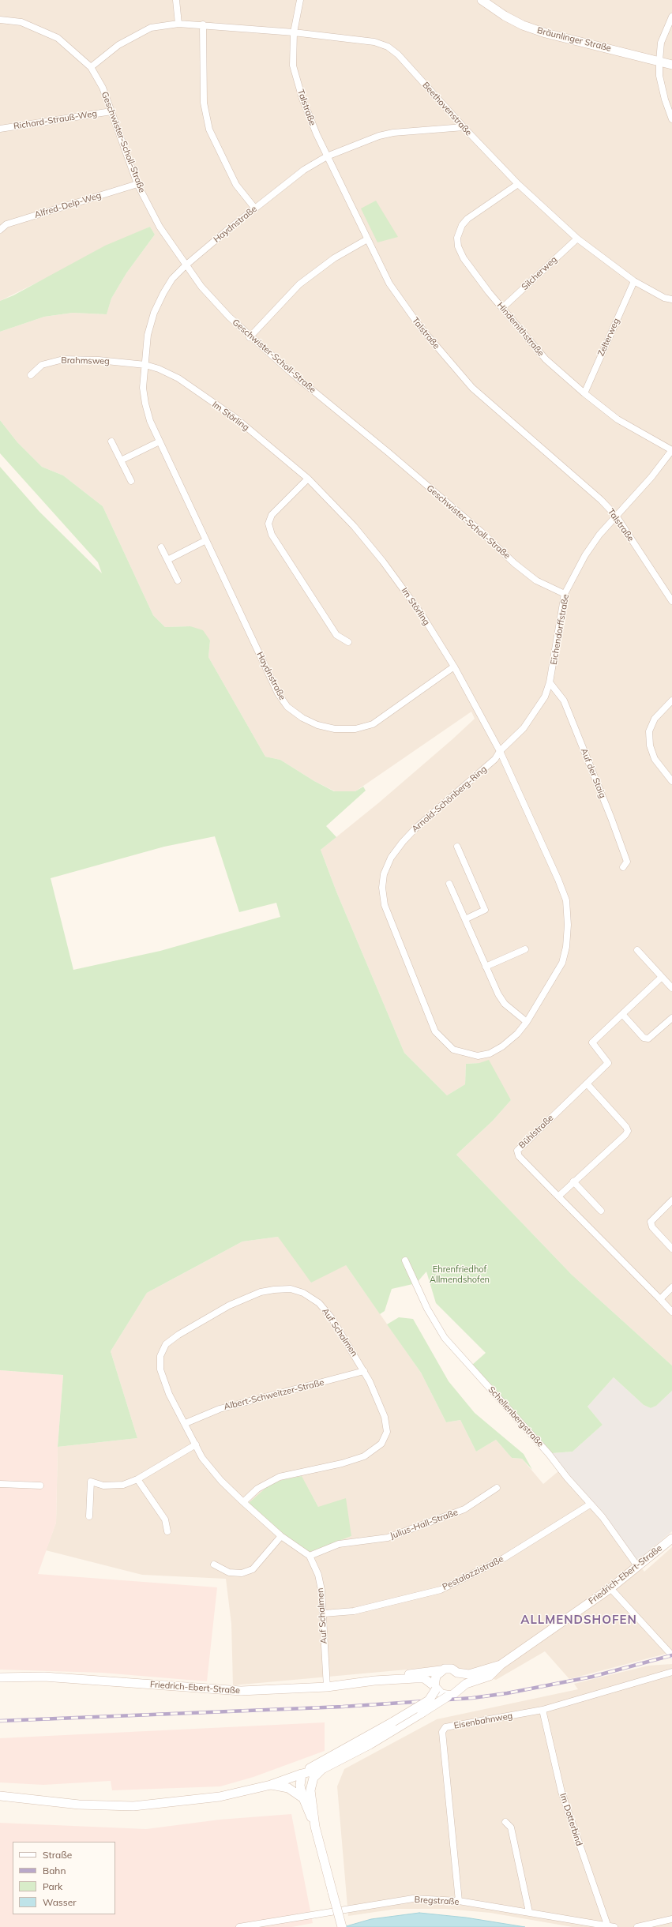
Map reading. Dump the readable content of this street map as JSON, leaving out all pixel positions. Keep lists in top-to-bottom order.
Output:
{
  "streets": {
    "main road": ["Bräunlinger Straße", "Friedrich-Ebert-Straße"],
    "street": [
      "Talstraße",
      "Beethovenstraße",
      "Richard-Strauß-Weg",
      "Geschwister-Scholl-Straße",
      "Alfred-Delp-Weg",
      "Haydnstraße",
      "Silcherweg",
      "Hindemithstraße",
      "Zelterweg",
      "Brahmsweg",
      "Im Störling",
      "Eichendorffstraße",
      "Auf der Staig",
      "Arnold-Schönberg-Ring",
      "Bühlstraße",
      "Auf Schalmen",
      "Albert-Schweitzer-Straße",
      "Schellenbergstraße",
      "Julius-Hall-Straße",
      "Pestalozzistraße",
      "Eisenbahnweg",
      "Im Dotterbind",
      "Bregstraße"
    ]
  },
  "crossings": [
    ["Talstraße", "Beethovenstraße"],
    ["Talstraße", "Haydnstraße"],
    ["Talstraße", "Eichendorffstraße"],
    ["Beethovenstraße", "Geschwister-Scholl-Straße"],
    ["Beethovenstraße", "Haydnstraße"],
    ["Beethovenstraße", "Silcherweg"],
    ["Beethovenstraße", "Hindemithstraße"],
    ["Beethovenstraße", "Zelterweg"],
    ["Richard-Strauß-Weg", "Geschwister-Scholl-Straße"],
    ["Geschwister-Scholl-Straße", "Alfred-Delp-Weg"],
    ["Geschwister-Scholl-Straße", "Haydnstraße"],
    ["Geschwister-Scholl-Straße", "Eichendorffstraße"],
    ["Haydnstraße", "Brahmsweg"],
    ["Haydnstraße", "Im Störling"],
    ["Silcherweg", "Hindemithstraße"],
    ["Hindemithstraße", "Zelterweg"],
    ["Hindemithstraße", "Eichendorffstraße"],
    ["Brahmsweg", "Im Störling"],
    ["Im Störling", "Eichendorffstraße"],
    ["Im Störling", "Arnold-Schönberg-Ring"],
    ["Eichendorffstraße", "Auf der Staig"],
    ["Eichendorffstraße", "Arnold-Schönberg-Ring"],
    ["Auf Schalmen", "Albert-Schweitzer-Straße"],
    ["Auf Schalmen", "Julius-Hall-Straße"],
    ["Auf Schalmen", "Pestalozzistraße"],
    ["Auf Schalmen", "Friedrich-Ebert-Straße"],
    ["Schellenbergstraße", "Pestalozzistraße"],
    ["Schellenbergstraße", "Friedrich-Ebert-Straße"],
    ["Eisenbahnweg", "Im Dotterbind"],
    ["Eisenbahnweg", "Bregstraße"],
    ["Im Dotterbind", "Bregstraße"]
  ],
  "districts": ["ALLMENDSHOFEN"],
  "parks": ["Ehrenfriedhof Allmendshofen"],
  "legend": [
    "Straße",
    "Bahn",
    "Park",
    "Wasser"
  ]
}
